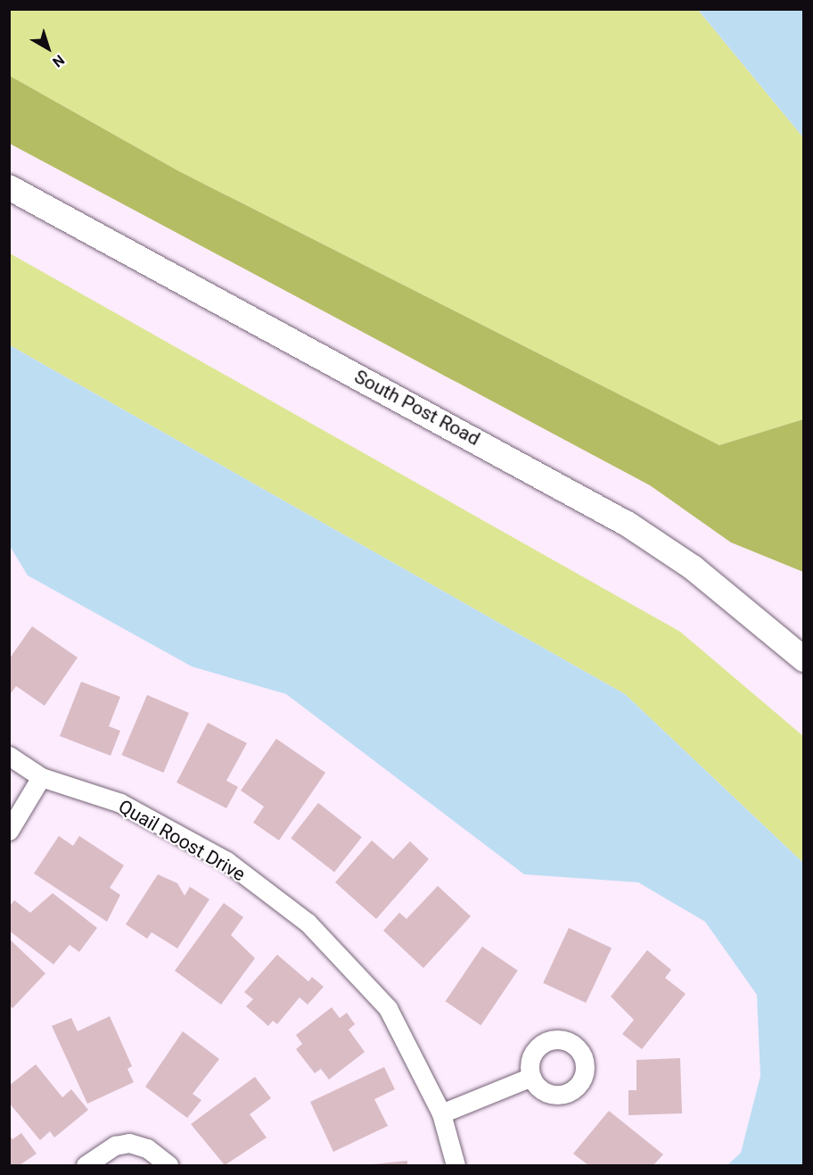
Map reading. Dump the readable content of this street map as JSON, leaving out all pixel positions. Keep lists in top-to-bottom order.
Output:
{
  "streets": {
    "street": ["South Post Road", "Quail Roost Drive"]
  },
  "north": "bottom right"
}
